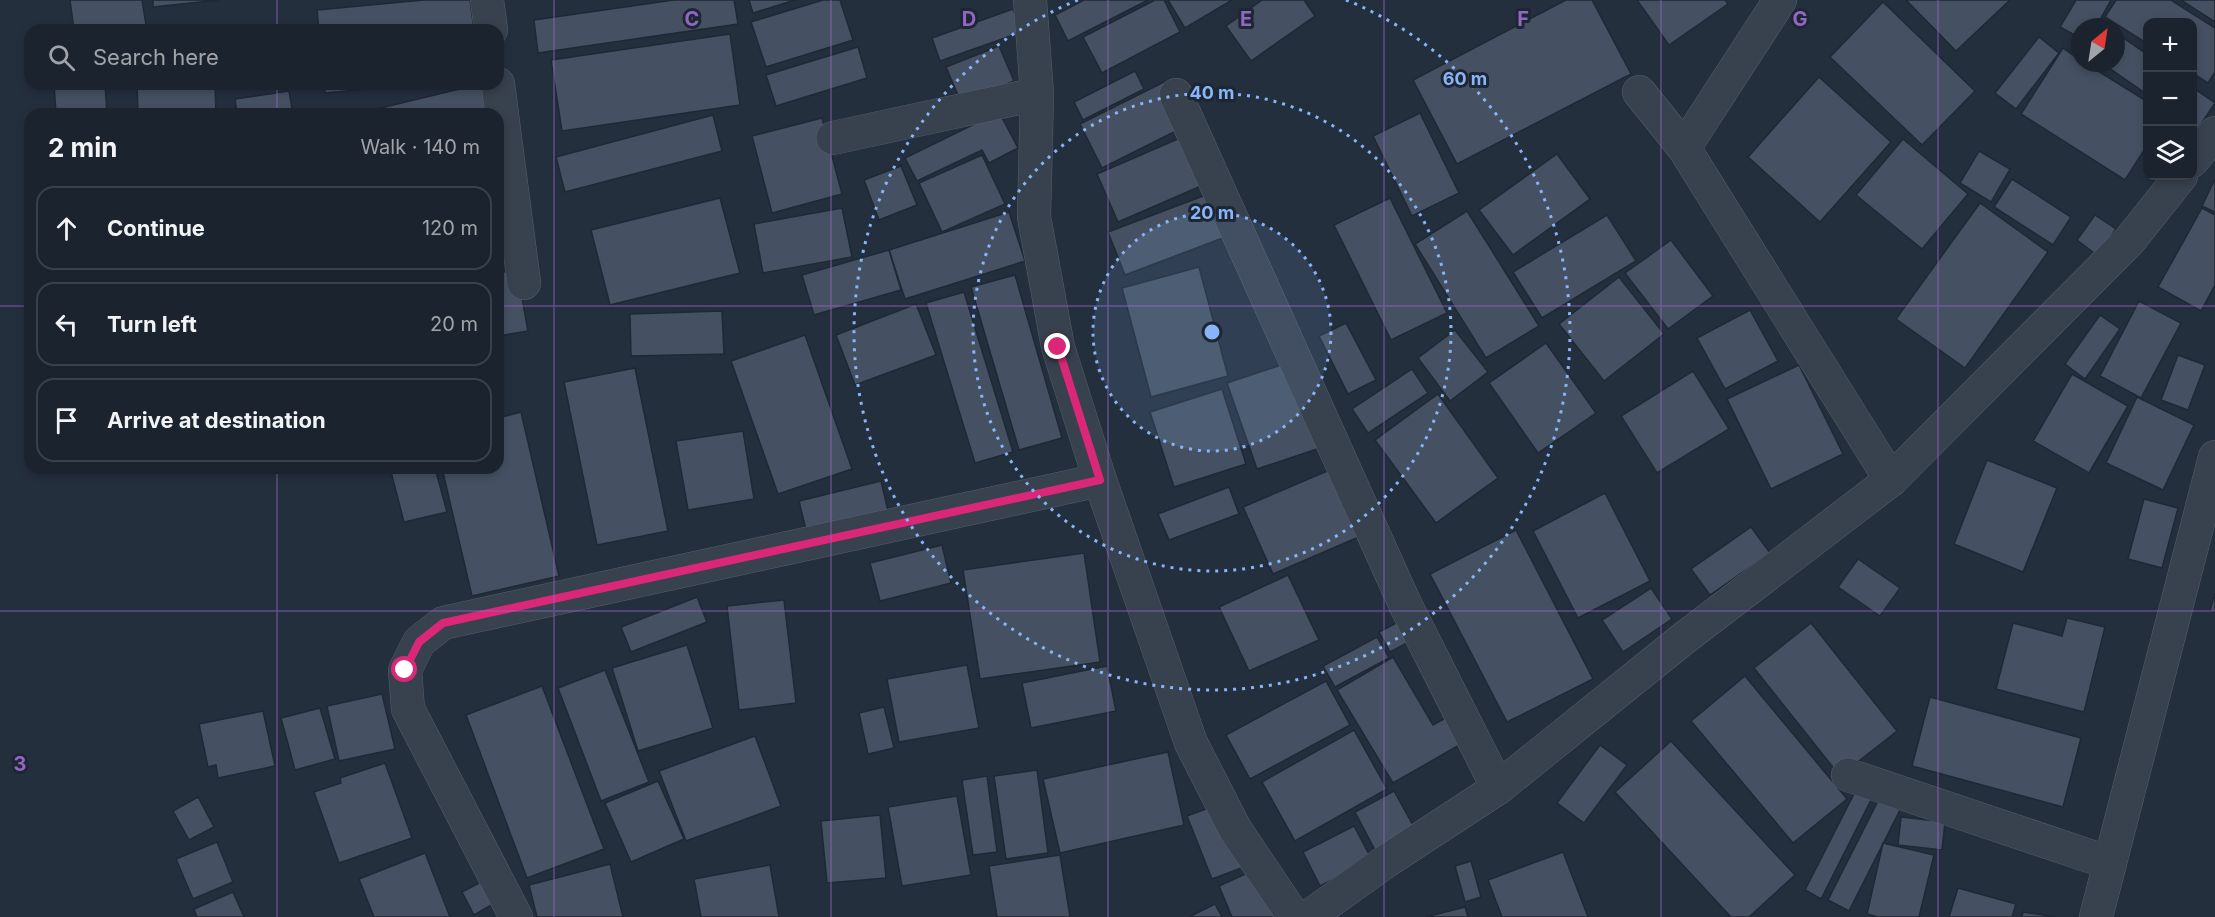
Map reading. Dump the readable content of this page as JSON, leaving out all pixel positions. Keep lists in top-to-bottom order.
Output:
{
  "north": "top right",
  "page": {
    "map_buttons": ["+", "−"],
    "search": "Search here",
    "heading": ["2 min", "Walk · 140 m"],
    "list": [
      ["Continue", "120 m"],
      ["Turn left", "20 m"],
      "Arrive at destination"
    ]
  },
  "grid": {
    "columns": [
      "C",
      "D",
      "E",
      "F",
      "G"
    ],
    "rows": ["3"]
  },
  "rings": ["60 m", "40 m", "20 m"]
}
